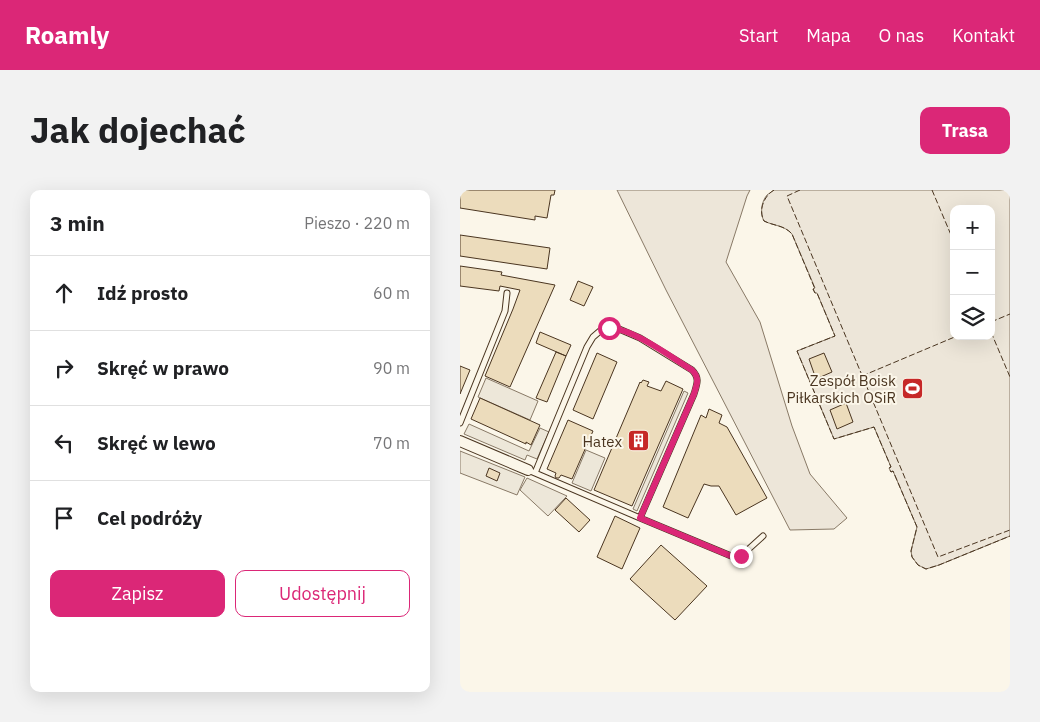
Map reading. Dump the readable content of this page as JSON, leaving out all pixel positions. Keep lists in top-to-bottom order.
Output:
{
  "places": {
    "sports": ["Zespół Boisk Piłkarskich OSiR"],
    "building": ["Hatex"]
  },
  "page": {
    "header": "Roamly",
    "nav": [
      "Start",
      "Mapa",
      "O nas",
      "Kontakt"
    ],
    "title": "Jak dojechać",
    "buttons": [
      "Trasa",
      ["Zapisz", "Udostępnij"]
    ],
    "heading": ["3 min", "Pieszo · 220 m"],
    "map_buttons": ["+", "−"],
    "list": [
      ["Idź prosto", "60 m"],
      ["Skręć w prawo", "90 m"],
      ["Skręć w lewo", "70 m"],
      "Cel podróży"
    ]
  }
}
